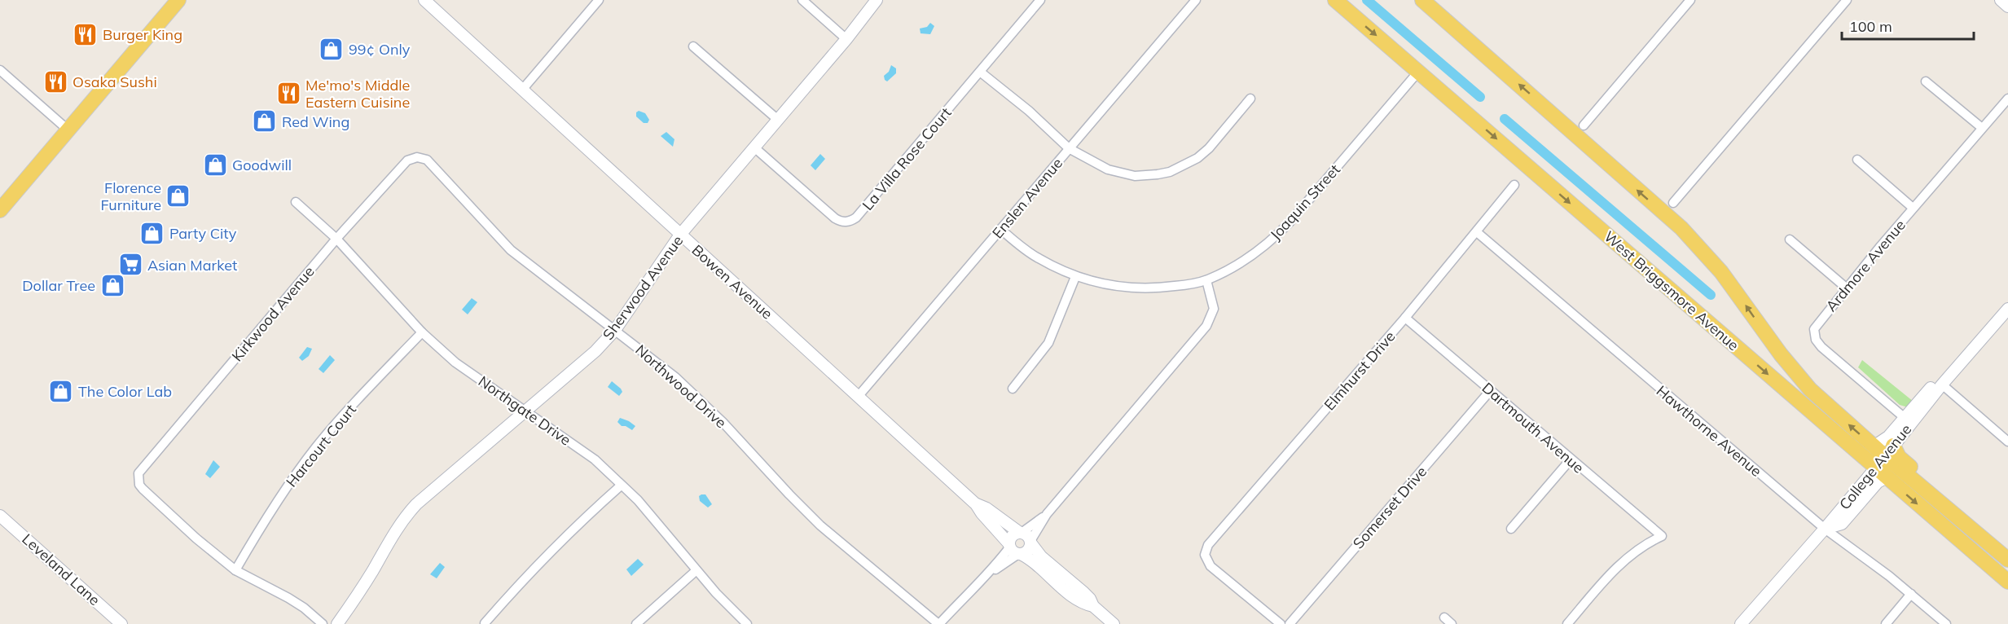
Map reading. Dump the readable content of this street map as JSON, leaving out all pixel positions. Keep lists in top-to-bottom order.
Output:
{
  "streets": {
    "main road": ["West Briggsmore Avenue"],
    "street": [
      "La Villa Rose Court",
      "Enslen Avenue",
      "Joaquin Street",
      "Ardmore Avenue",
      "Bowen Avenue",
      "Sherwood Avenue",
      "Kirkwood Avenue",
      "Elmhurst Drive",
      "Northwood Drive",
      "Northgate Drive",
      "Dartmouth Avenue",
      "Hawthorne Avenue",
      "Harcourt Court",
      "College Avenue",
      "Somerset Drive",
      "Leveland Lane"
    ]
  },
  "crossings": [
    ["La Villa Rose Court", "Sherwood Avenue"],
    ["Enslen Avenue", "Joaquin Street"],
    ["Enslen Avenue", "Bowen Avenue"],
    ["Joaquin Street", "West Briggsmore Avenue"],
    ["Ardmore Avenue", "College Avenue"],
    ["Bowen Avenue", "Sherwood Avenue"],
    ["Sherwood Avenue", "Northwood Drive"],
    ["Sherwood Avenue", "Northgate Drive"],
    ["West Briggsmore Avenue", "College Avenue"],
    ["Kirkwood Avenue", "Northwood Drive"],
    ["Kirkwood Avenue", "Northgate Drive"],
    ["Kirkwood Avenue", "Harcourt Court"],
    ["Elmhurst Drive", "Dartmouth Avenue"],
    ["Elmhurst Drive", "Hawthorne Avenue"],
    ["Northgate Drive", "Harcourt Court"],
    ["Dartmouth Avenue", "Somerset Drive"],
    ["Hawthorne Avenue", "College Avenue"]
  ],
  "places": {
    "restaurant": ["Burger King", "Osaka Sushi", "Me'mo's Middle Eastern Cuisine"],
    "shop": [
      "99¢ Only",
      "Red Wing",
      "Goodwill",
      "Florence Furniture",
      "Party City",
      "Dollar Tree",
      "The Color Lab"
    ],
    "supermarket": ["Asian Market"]
  },
  "scale_bar": "100 m"
}
